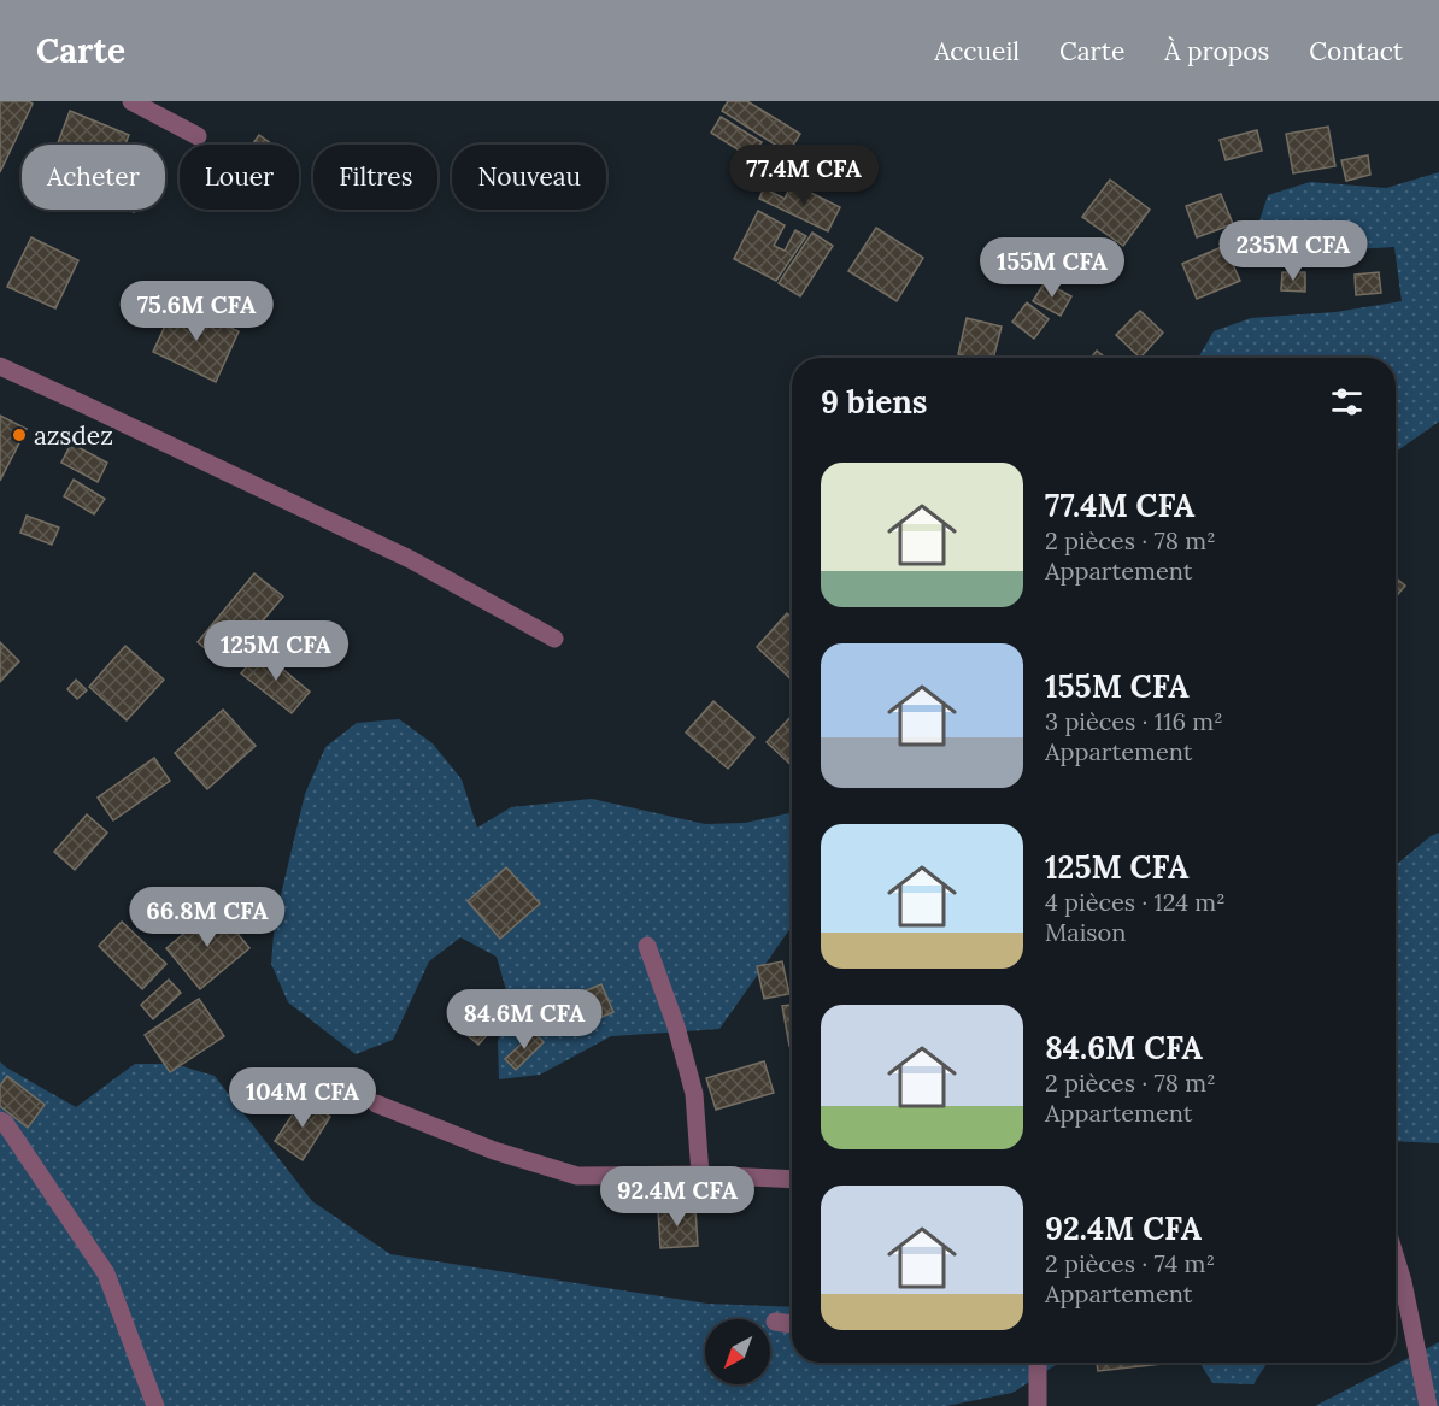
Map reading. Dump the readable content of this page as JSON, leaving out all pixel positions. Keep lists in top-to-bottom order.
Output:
{
  "places": ["azsdez"],
  "north": "bottom left",
  "page": {
    "header": "Carte",
    "nav": [
      "Accueil",
      "Carte",
      "À propos",
      "Contact"
    ],
    "price": [
      "77.4M CFA",
      "235M CFA",
      "155M CFA",
      "75.6M CFA",
      "125M CFA",
      "66.8M CFA",
      "84.6M CFA",
      "104M CFA",
      "92.4M CFA"
    ],
    "chip": [
      "Acheter",
      "Louer",
      "Filtres",
      "Nouveau"
    ],
    "heading": "9 biens",
    "list": [
      {
        "name": "77.4M CFA",
        "note": "2 pièces · 78 m² · Appartement"
      },
      {
        "name": "155M CFA",
        "note": "3 pièces · 116 m² · Appartement"
      },
      {
        "name": "125M CFA",
        "note": "4 pièces · 124 m² · Maison"
      },
      {
        "name": "84.6M CFA",
        "note": "2 pièces · 78 m² · Appartement"
      },
      {
        "name": "92.4M CFA",
        "note": "2 pièces · 74 m² · Appartement"
      }
    ]
  }
}
